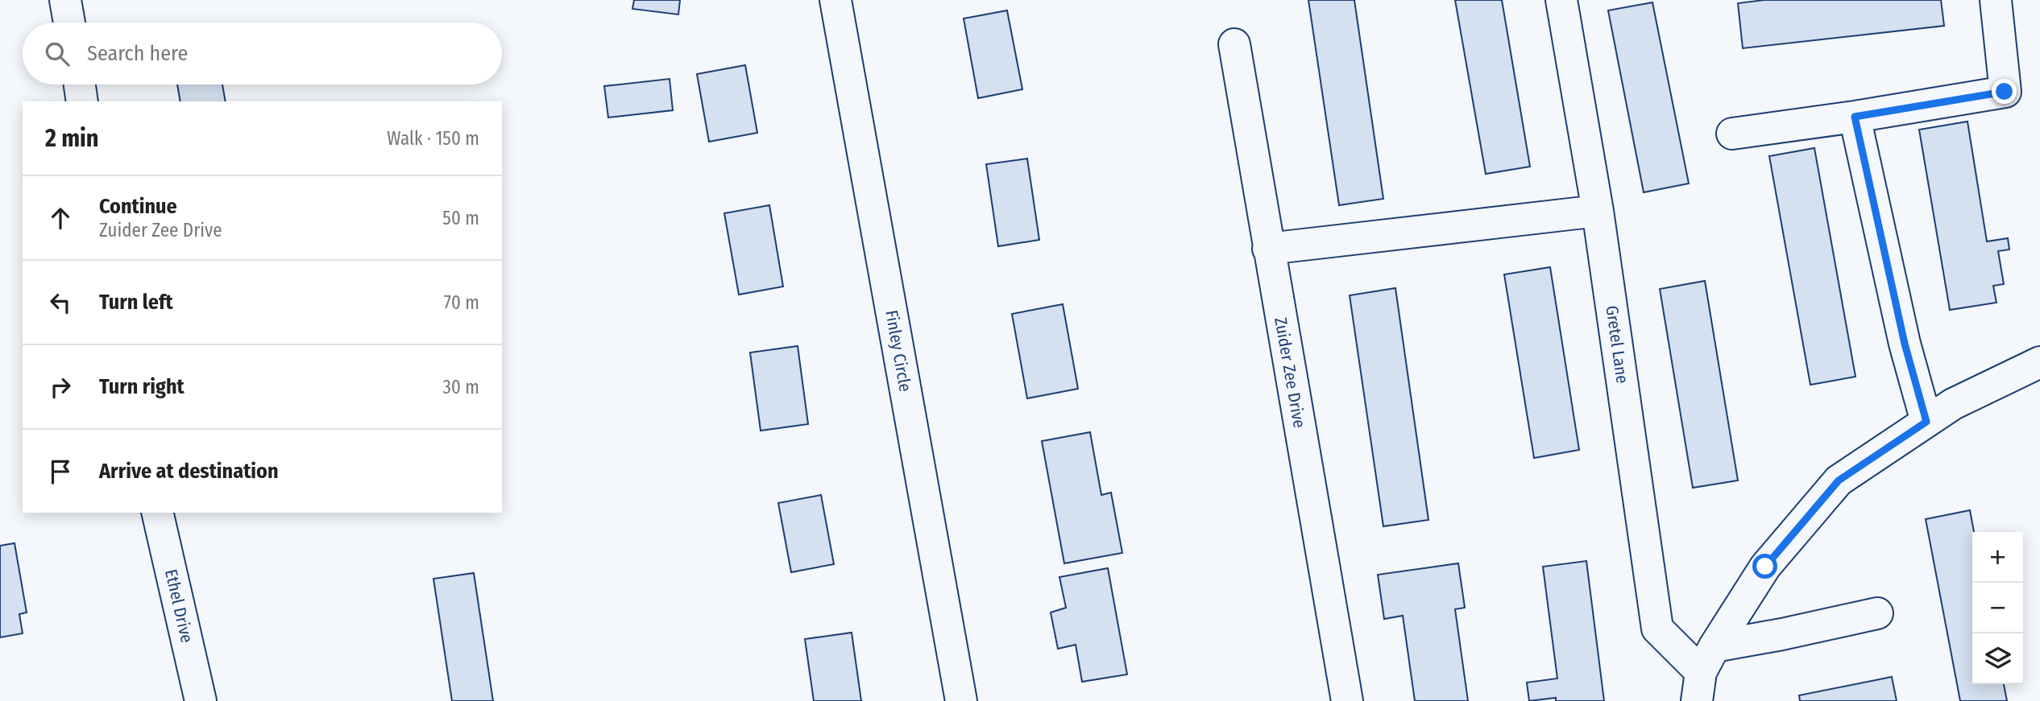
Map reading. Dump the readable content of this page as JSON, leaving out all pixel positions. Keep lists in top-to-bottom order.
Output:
{
  "streets": {
    "street": [
      "Gretel Lane",
      "Finley Circle",
      "Zuider Zee Drive",
      "Ethel Drive"
    ]
  },
  "page": {
    "search": "Search here",
    "heading": ["2 min", "Walk · 150 m"],
    "list": [
      ["Continue", "Zuider Zee Drive", "50 m"],
      ["Turn left", "70 m"],
      ["Turn right", "30 m"],
      "Arrive at destination"
    ],
    "map_buttons": ["+", "−"]
  }
}
